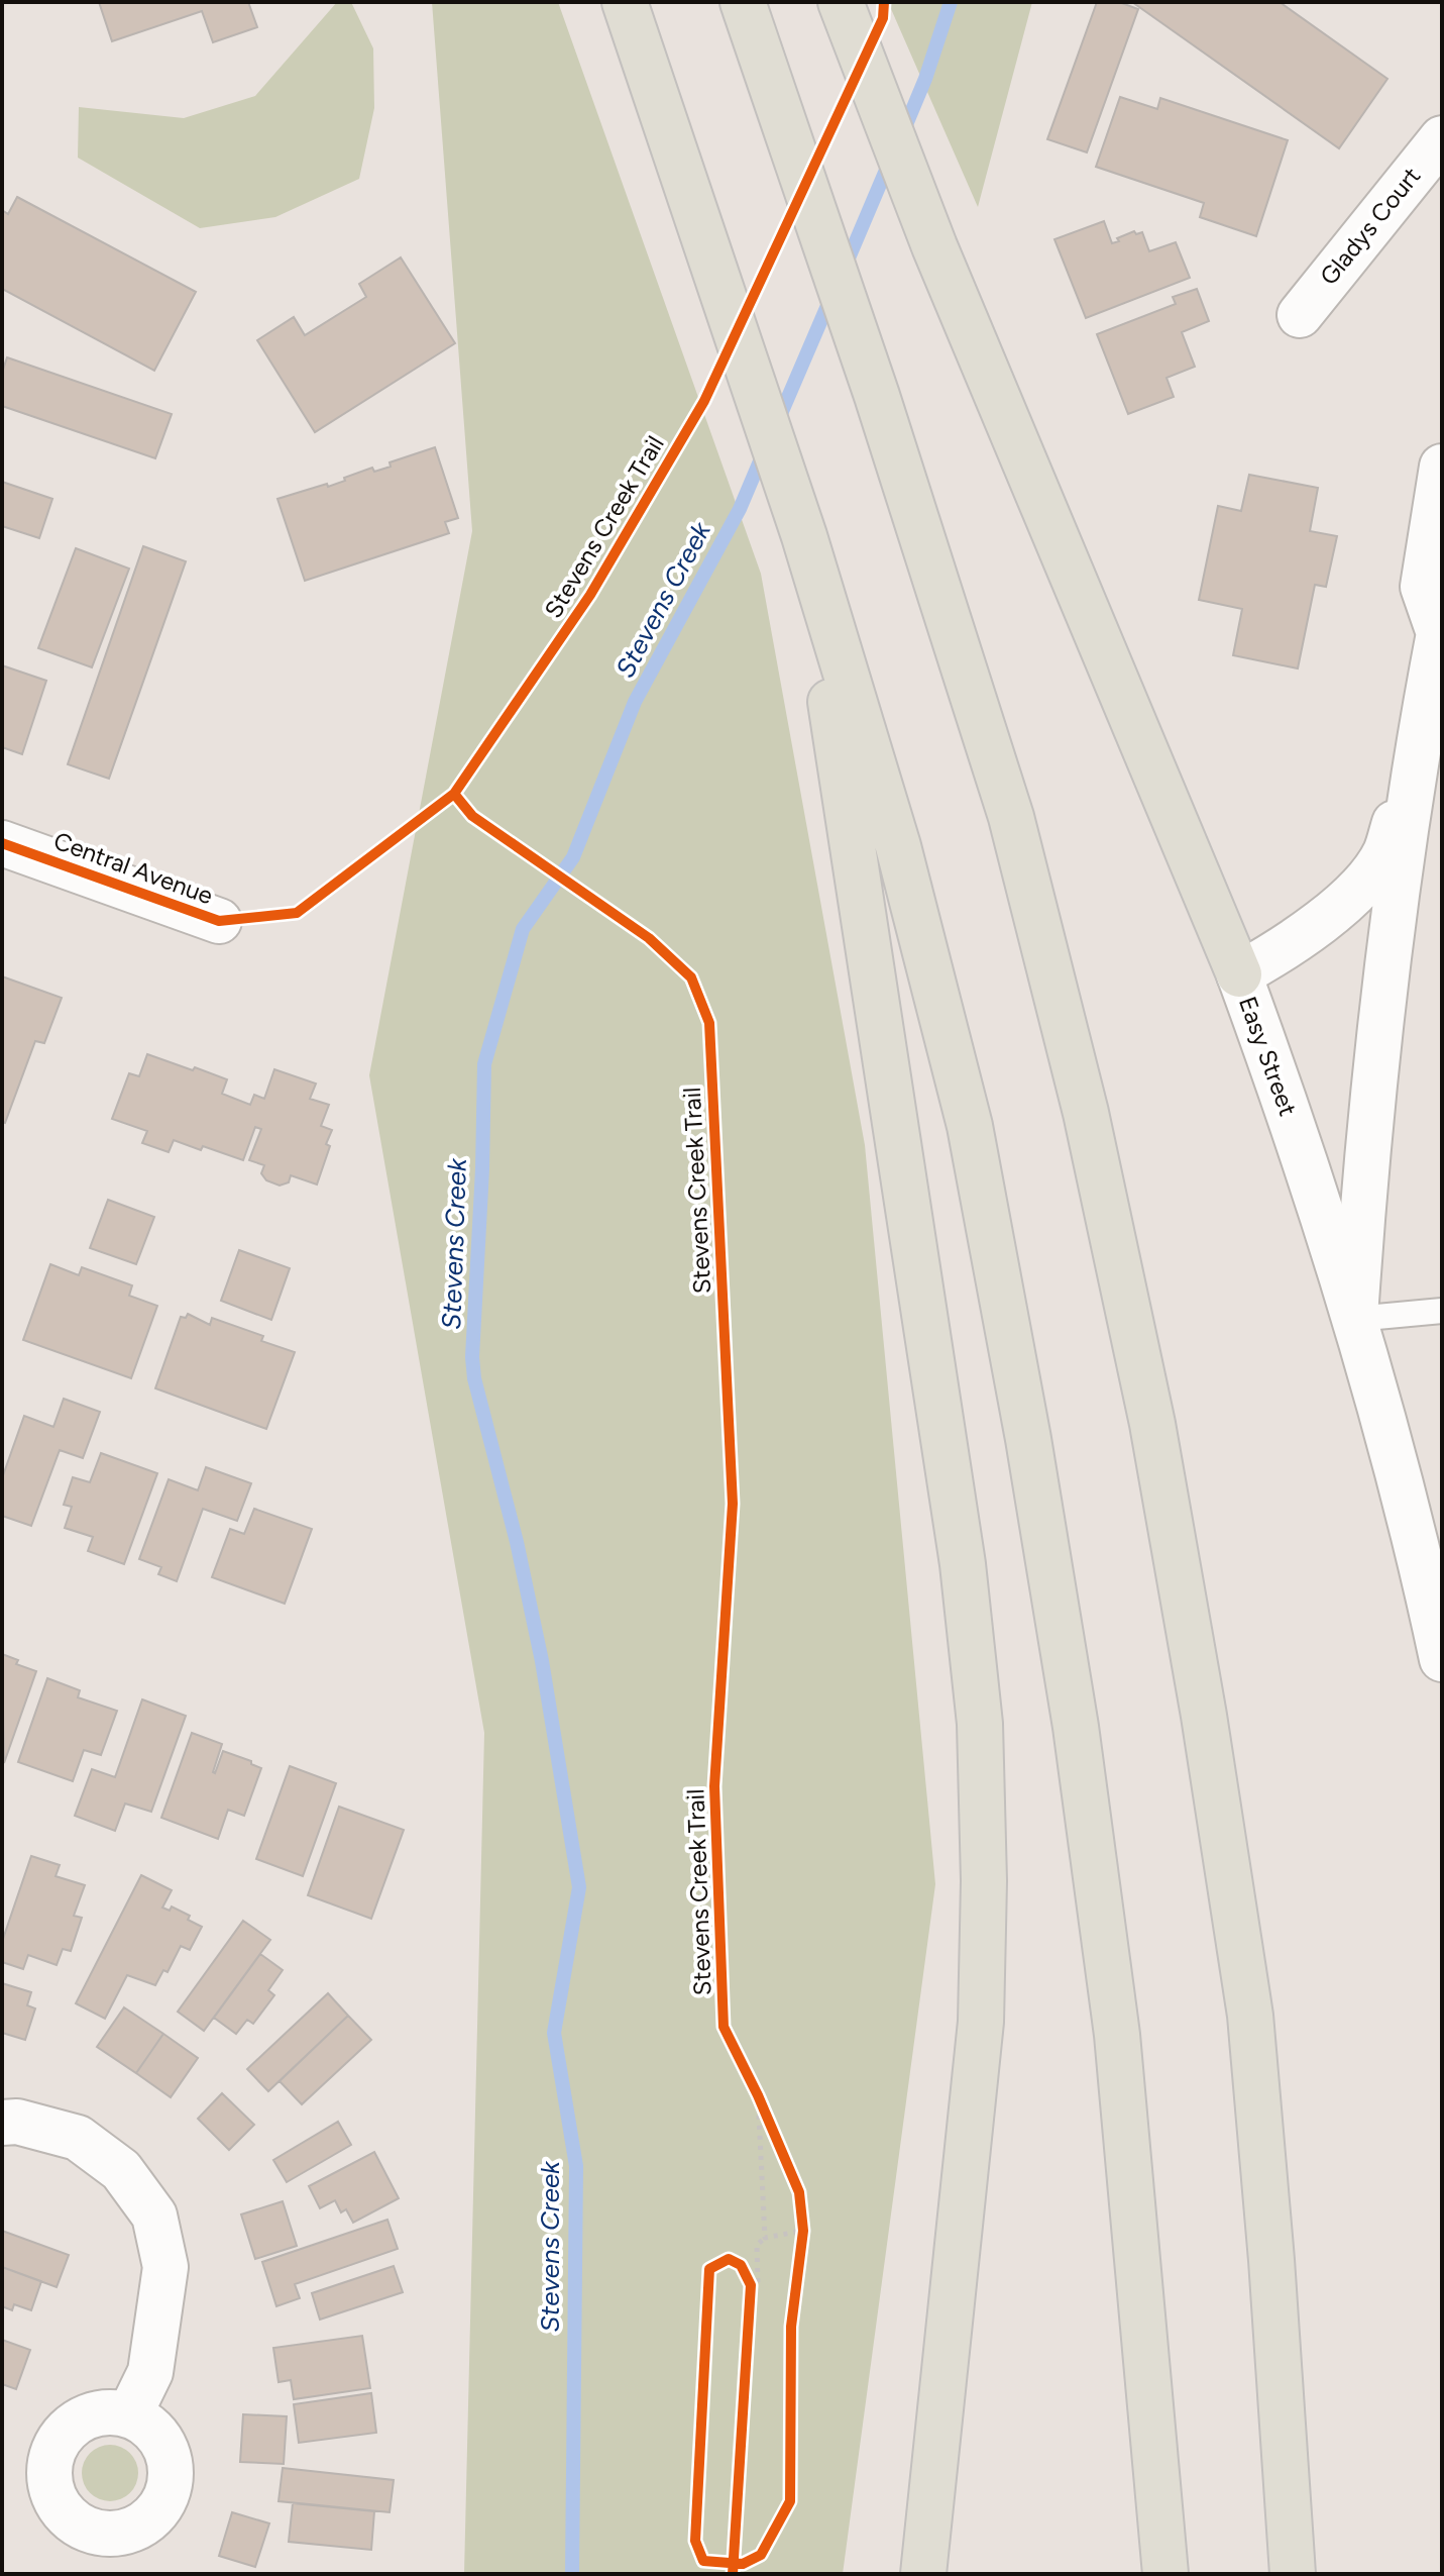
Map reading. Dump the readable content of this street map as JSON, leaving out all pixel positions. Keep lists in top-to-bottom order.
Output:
{
  "streets": {
    "street": ["Gladys Court", "Central Avenue", "Easy Street"],
    "cycle path": ["Stevens Creek Trail"]
  },
  "water": ["Stevens Creek"]
}
